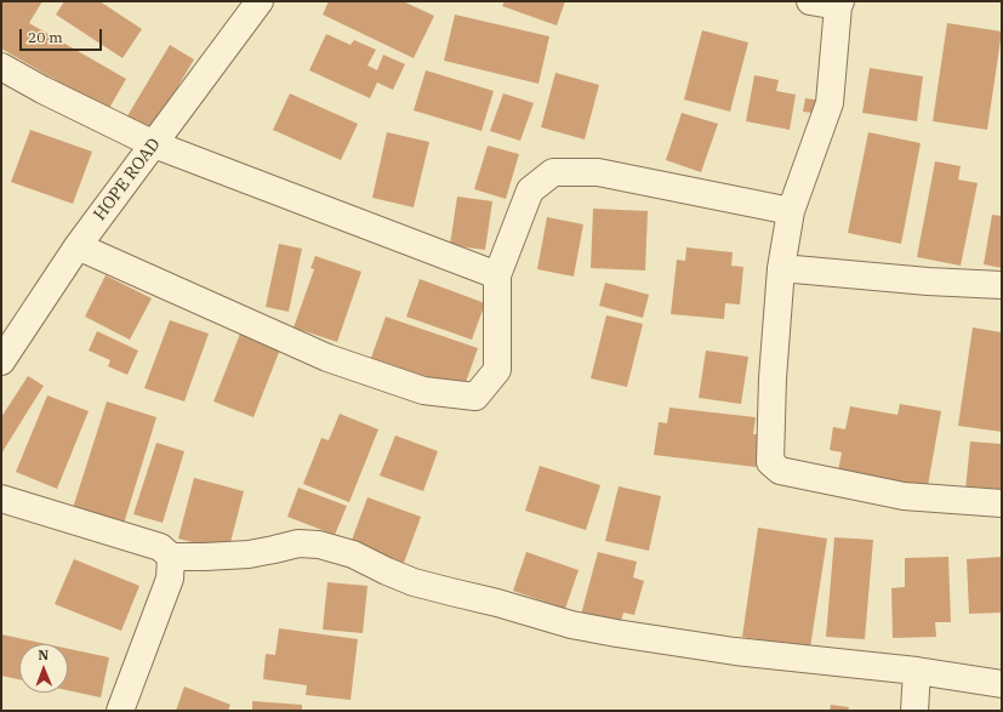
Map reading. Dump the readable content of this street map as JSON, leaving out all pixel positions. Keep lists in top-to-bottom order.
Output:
{
  "streets": {
    "street": ["HOPE ROAD"]
  },
  "scale_bar": "20 m",
  "north": "top"
}
